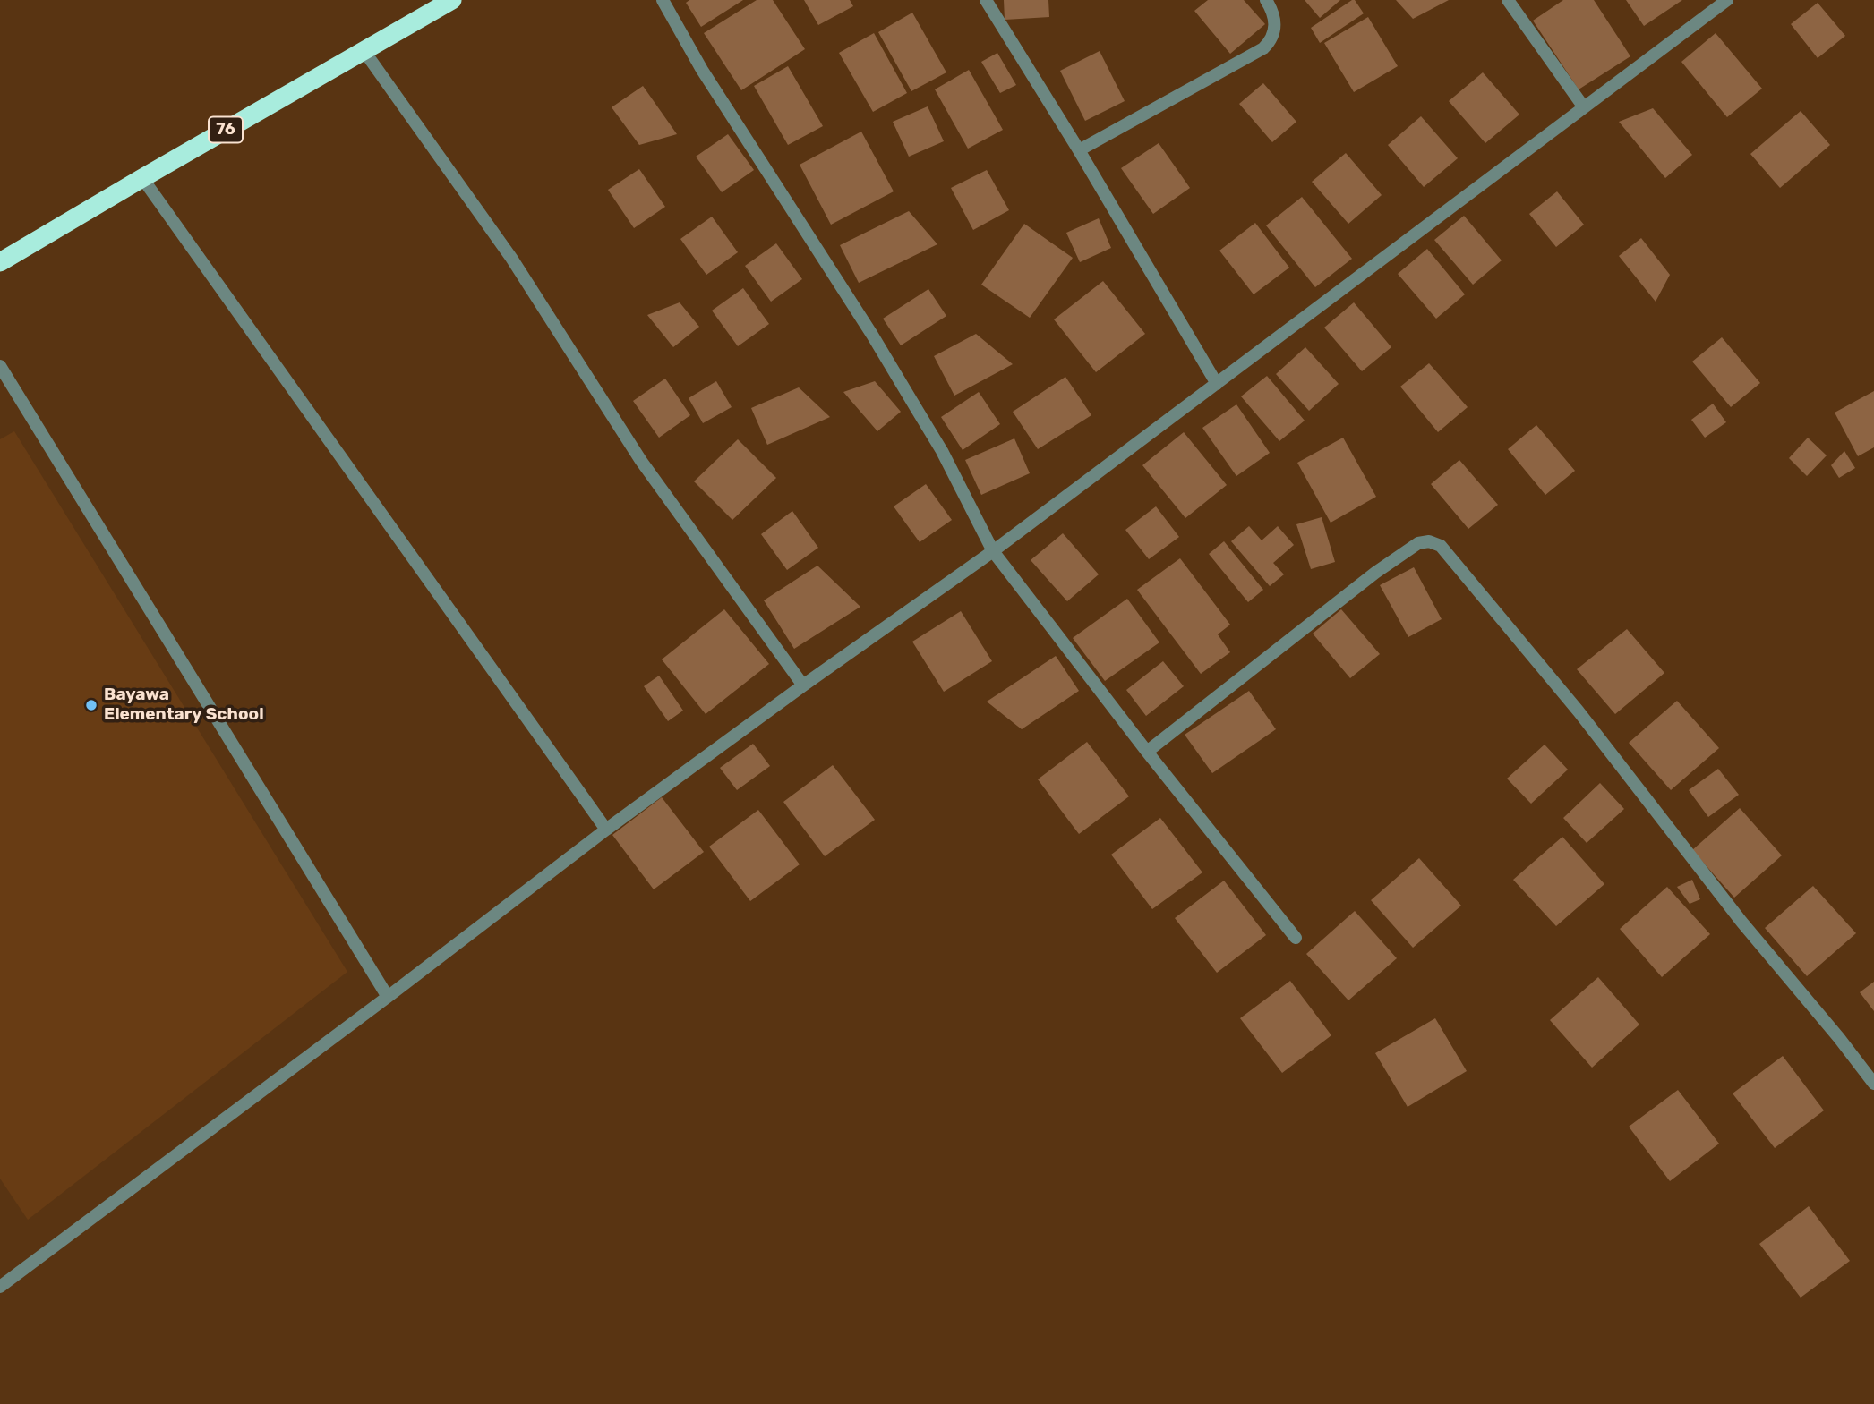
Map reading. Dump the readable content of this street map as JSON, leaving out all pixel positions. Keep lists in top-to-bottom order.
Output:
{
  "streets": {
    "highway": ["76"]
  },
  "places": ["Bayawa Elementary School"]
}
